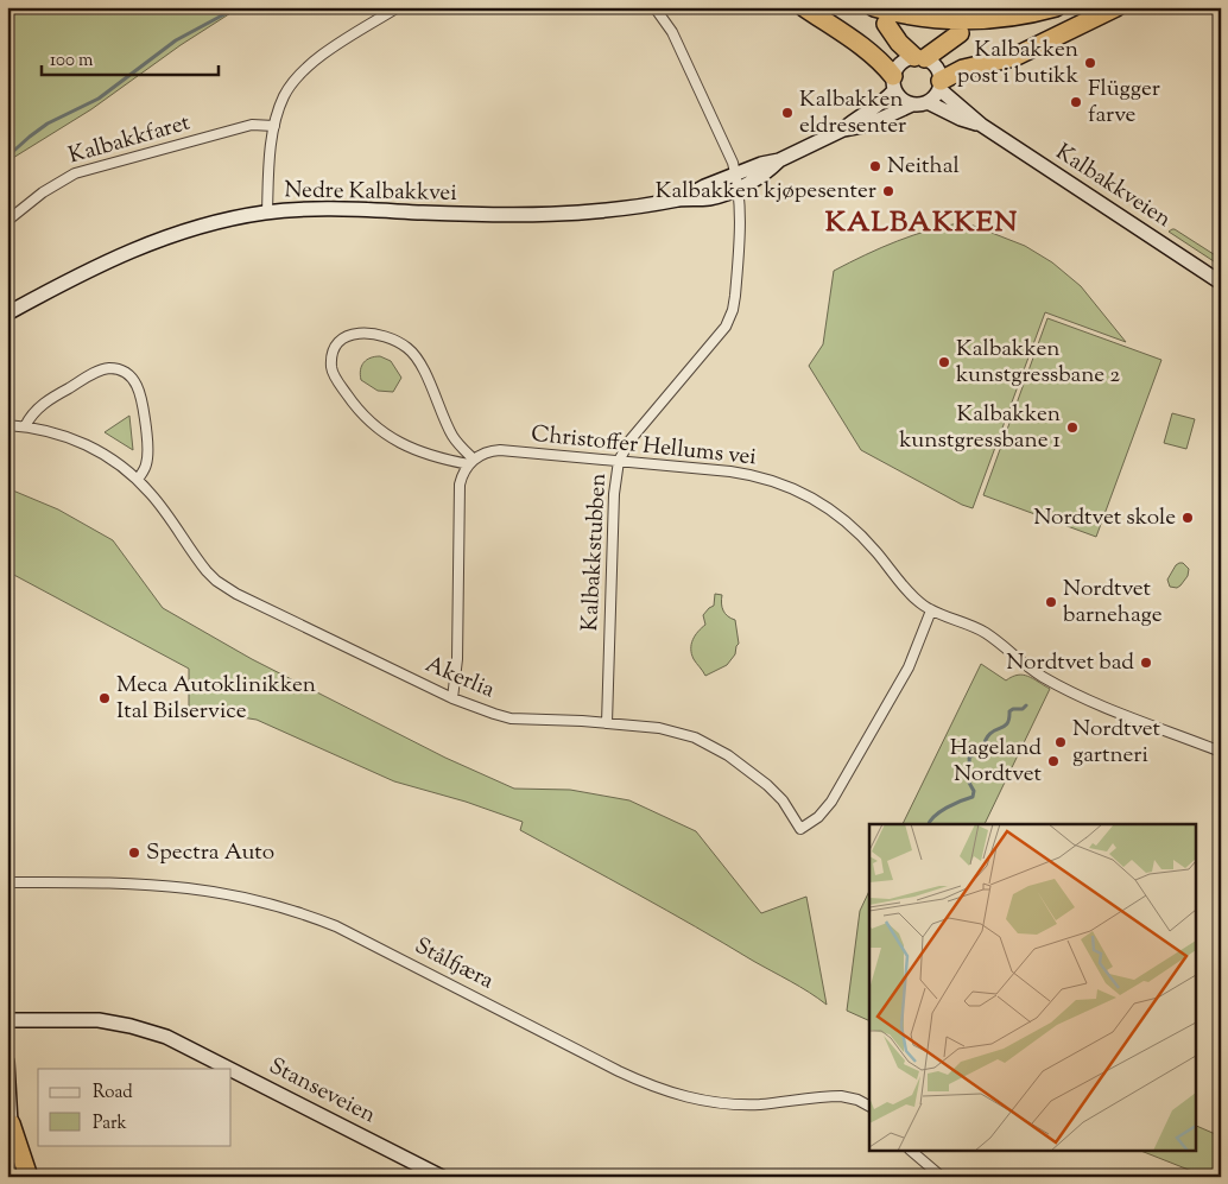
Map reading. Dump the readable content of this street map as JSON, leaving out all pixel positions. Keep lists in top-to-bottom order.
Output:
{
  "streets": {
    "main road": ["Kalbakkveien", "Nedre Kalbakkvei", "Stanseveien"],
    "street": [
      "Kalbakkfaret",
      "Christoffer Hellums vei",
      "Kalbakkstubben",
      "Akerlia",
      "Stålfjæra"
    ]
  },
  "crossings": [
    ["Kalbakkveien", "Nedre Kalbakkvei"],
    ["Nedre Kalbakkvei", "Kalbakkstubben"],
    ["Christoffer Hellums vei", "Kalbakkstubben"],
    ["Christoffer Hellums vei", "Akerlia"],
    ["Kalbakkstubben", "Akerlia"]
  ],
  "districts": ["KALBAKKEN"],
  "places": [
    "Kalbakken post i butikk",
    "Flügger farve",
    "Kalbakken eldresenter",
    "Neithal",
    "Kalbakken kjøpesenter",
    "Kalbakken kunstgressbane 2",
    "Kalbakken kunstgressbane 1",
    "Nordtvet skole",
    "Nordtvet barnehage",
    "Nordtvet bad",
    "Meca Autoklinikken Ital Bilservice",
    "Nordtvet gartneri",
    "Hageland Nordtvet",
    "Spectra Auto"
  ],
  "legend": ["Road", "Park"],
  "scale_bar": "100 m"
}
